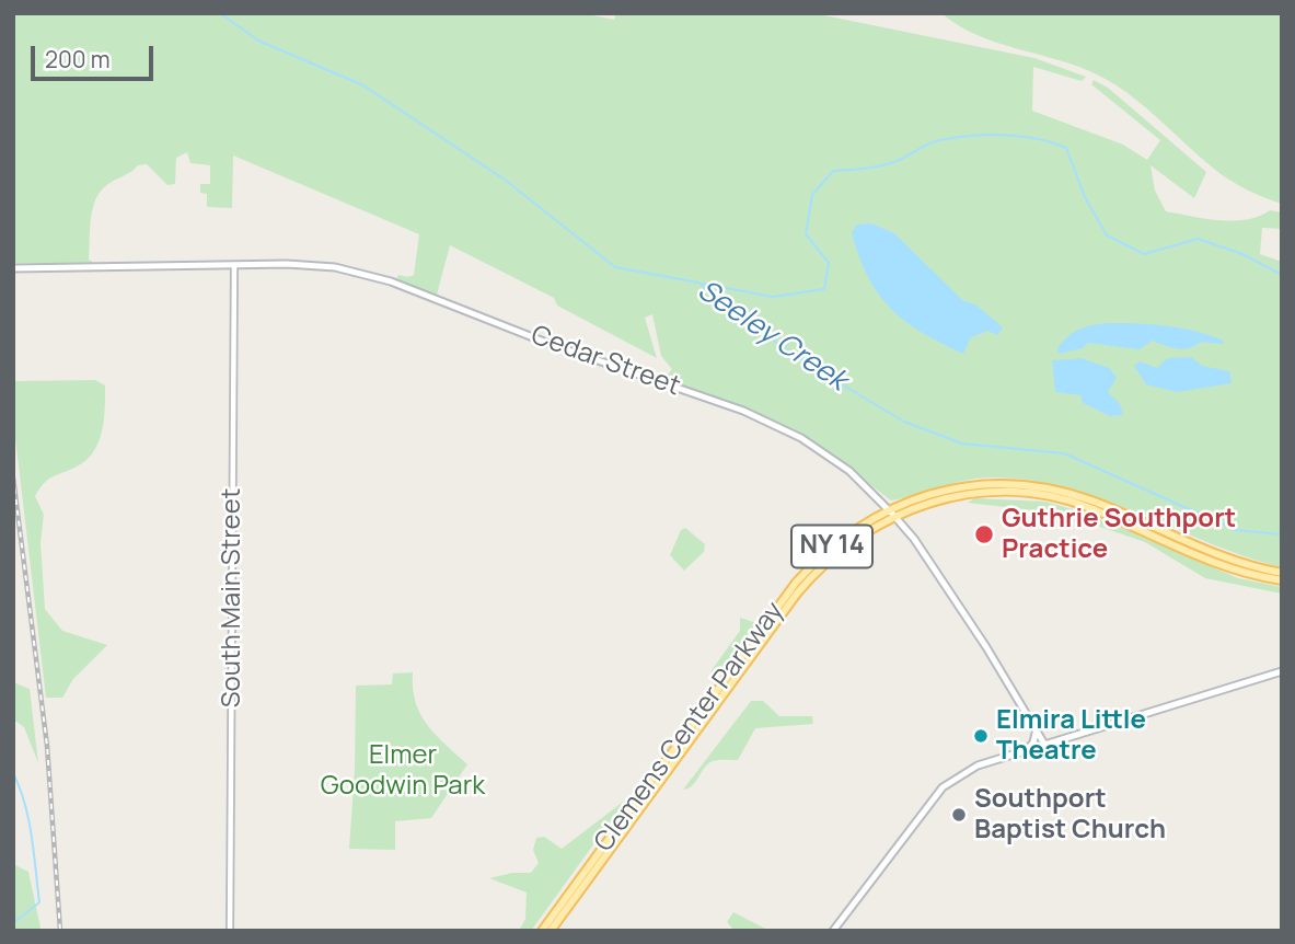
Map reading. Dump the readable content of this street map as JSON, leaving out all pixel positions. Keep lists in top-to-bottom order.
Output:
{
  "streets": {
    "main road": ["Cedar Street", "NY 14", "Clemens Center Parkway"],
    "street": ["South Main Street"]
  },
  "crossings": [
    ["Cedar Street", "South Main Street"],
    ["Cedar Street", "Clemens Center Parkway"]
  ],
  "water": ["Seeley Creek"],
  "parks": ["Elmer Goodwin Park"],
  "places": ["Guthrie Southport Practice", "Elmira Little Theatre", "Southport Baptist Church"],
  "scale_bar": "200 m"
}
